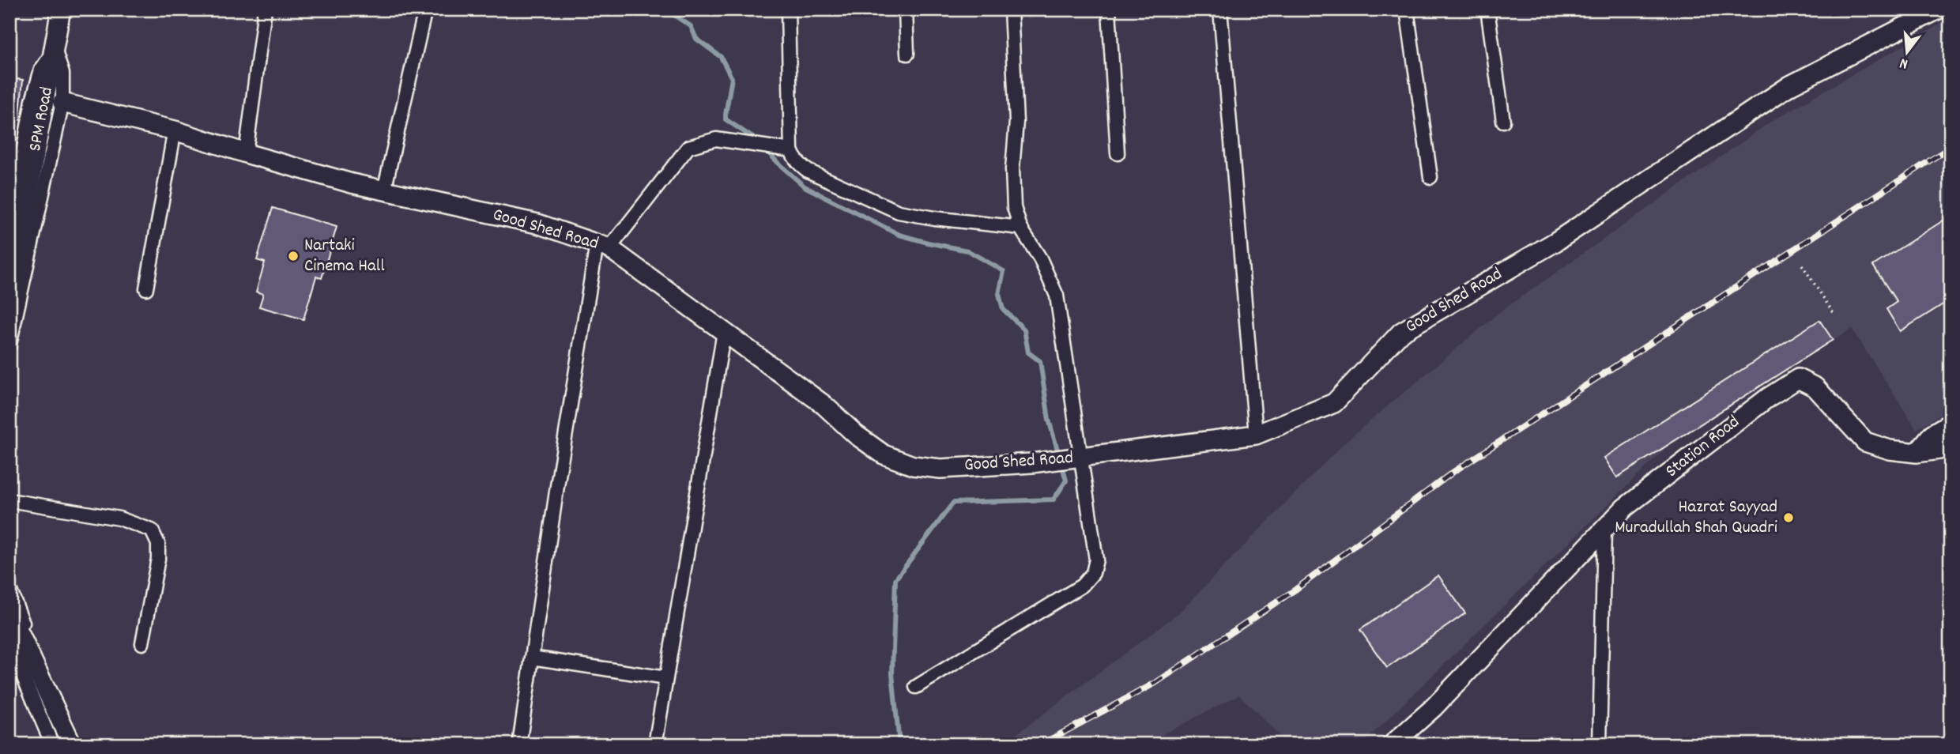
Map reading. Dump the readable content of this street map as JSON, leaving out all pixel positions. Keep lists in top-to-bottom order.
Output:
{
  "streets": {
    "street": ["SPM Road", "Good Shed Road", "Station Road"]
  },
  "places": ["Nartaki Cinema Hall", "Hazrat Sayyad Muradullah Shah Quadri"],
  "north": "bottom"
}
